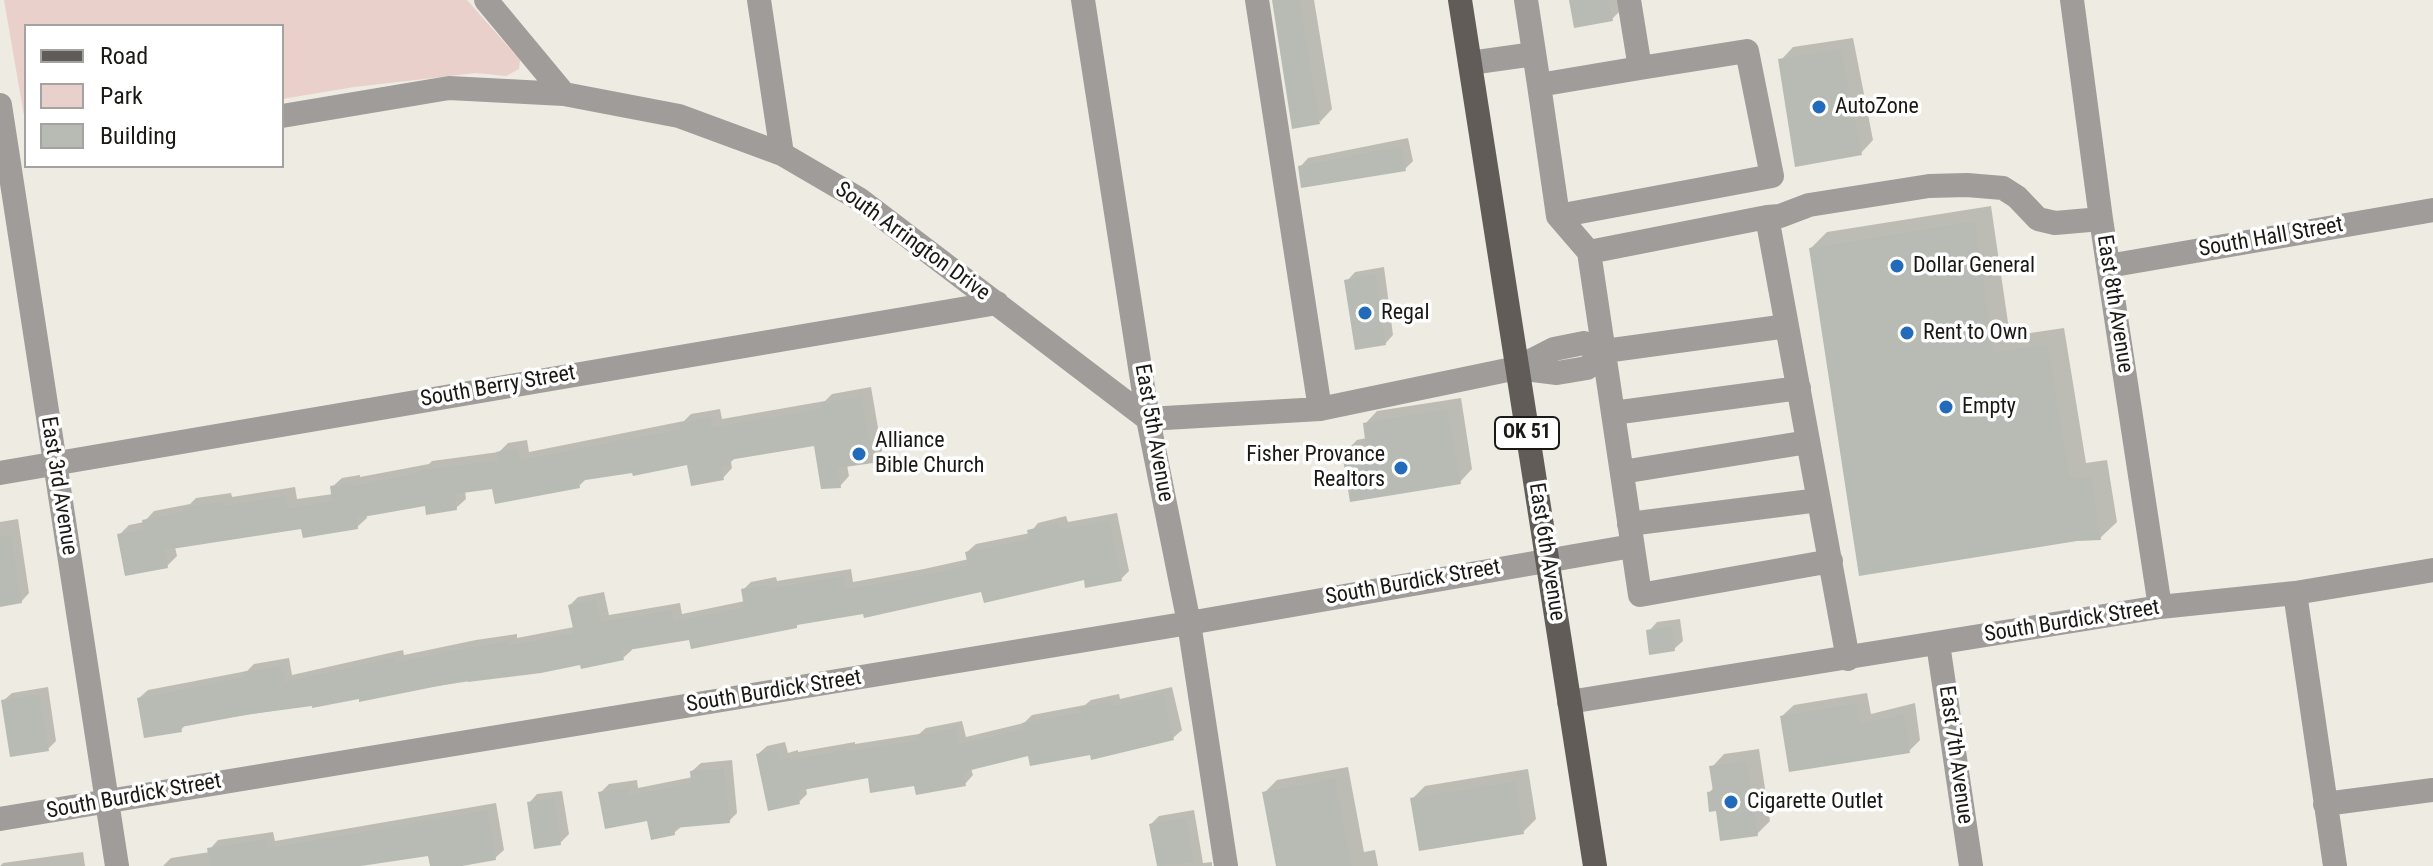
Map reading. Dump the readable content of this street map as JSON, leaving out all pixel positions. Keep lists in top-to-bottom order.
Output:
{
  "streets": {
    "main road": ["OK 51", "East 6th Avenue"],
    "street": [
      "South Hall Street",
      "South Arrington Drive",
      "East 8th Avenue",
      "South Berry Street",
      "East 5th Avenue",
      "East 3rd Avenue",
      "South Burdick Street",
      "East 7th Avenue"
    ]
  },
  "crossings": [
    ["South Hall Street", "East 8th Avenue"],
    ["South Arrington Drive", "South Berry Street"],
    ["South Arrington Drive", "East 5th Avenue"],
    ["East 8th Avenue", "South Burdick Street"],
    ["South Berry Street", "East 3rd Avenue"],
    ["East 5th Avenue", "South Burdick Street"],
    ["East 3rd Avenue", "South Burdick Street"],
    ["East 6th Avenue", "South Burdick Street"],
    ["South Burdick Street", "East 7th Avenue"]
  ],
  "places": [
    "AutoZone",
    "Dollar General",
    "Regal",
    "Rent to Own",
    "Empty",
    "Alliance Bible Church",
    "Fisher Provance Realtors",
    "Cigarette Outlet"
  ],
  "legend": ["Road", "Park", "Building"]
}
